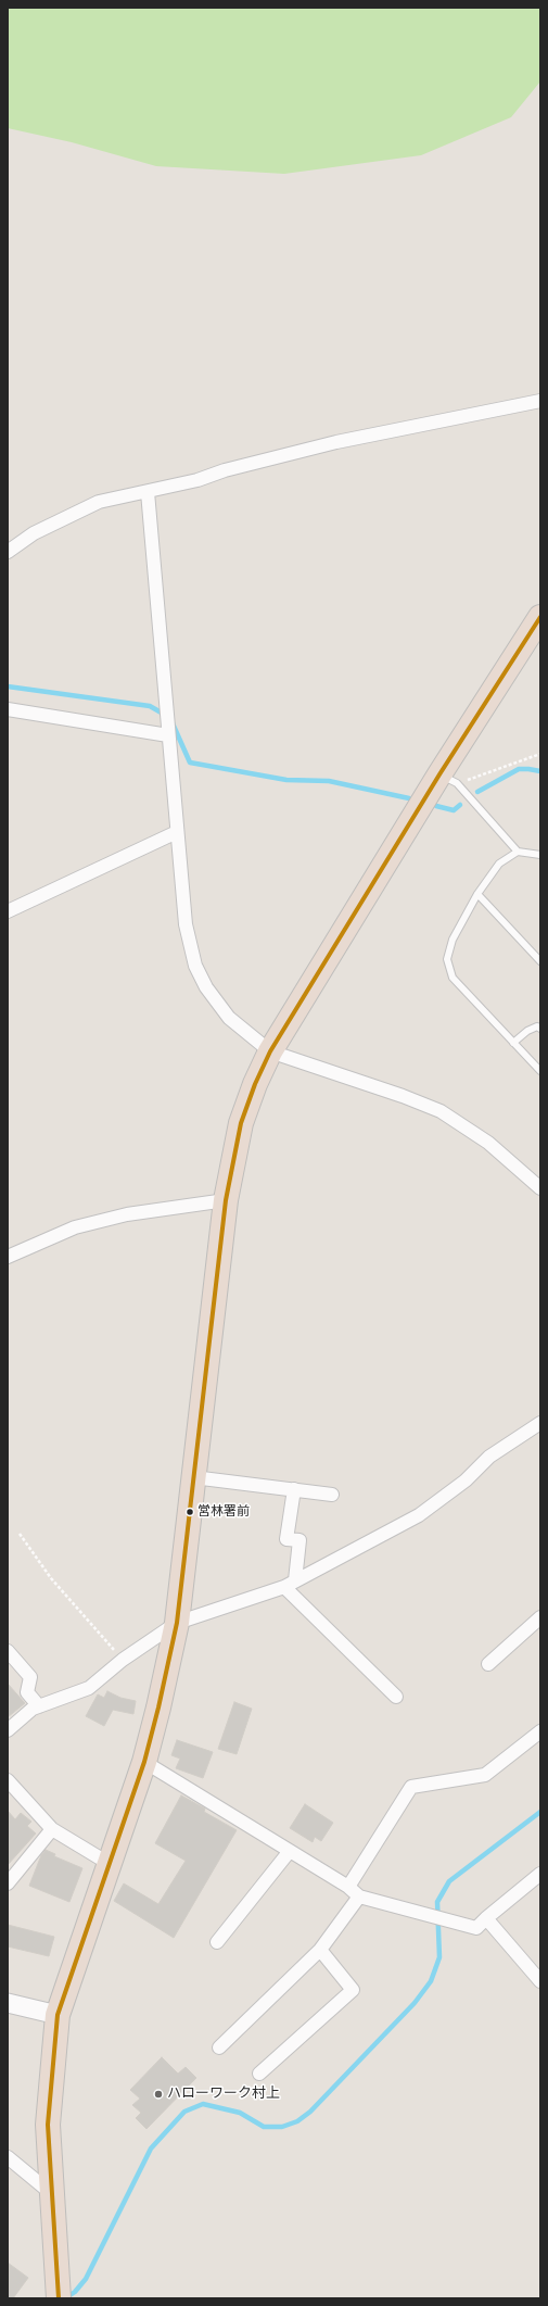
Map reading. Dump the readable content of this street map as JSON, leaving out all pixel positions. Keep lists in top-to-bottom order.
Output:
{
  "places": ["営林署前", "ハローワーク村上"]
}
